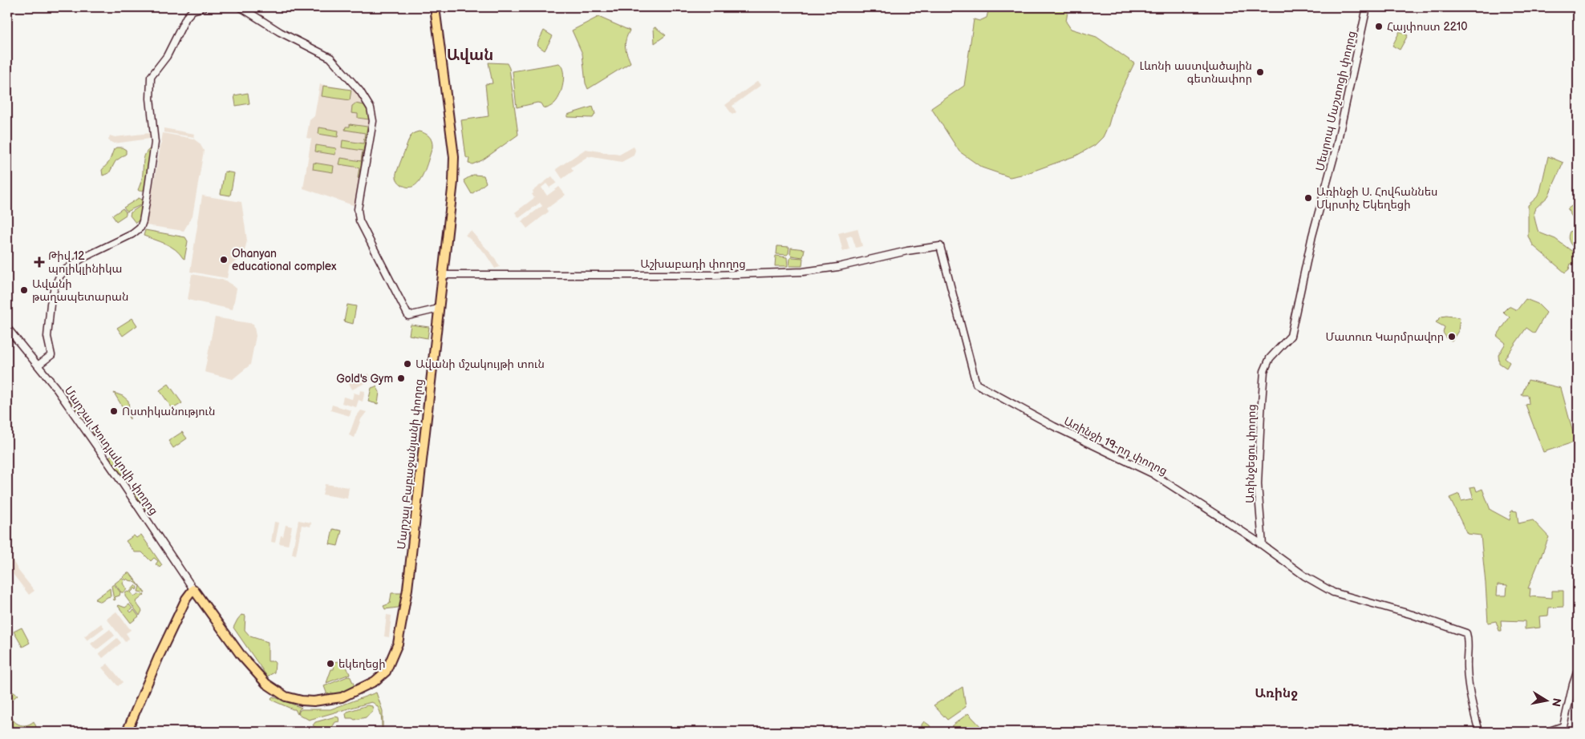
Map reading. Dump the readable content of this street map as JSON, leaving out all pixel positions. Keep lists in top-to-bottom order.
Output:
{
  "streets": {
    "main road": ["Մարշալ Բաբաջանյանի փողոց"],
    "street": [
      "Մեսրոպ Մաշտոցի փողոց",
      "Աշխաբադի փողոց",
      "Առինջի 19-րդ փողոց",
      "Մարշալ Խուդյակովի փողոց",
      "Առինջեցու փողոց"
    ]
  },
  "crossings": [
    ["Մեսրոպ Մաշտոցի փողոց", "Առինջեցու փողոց"],
    ["Աշխաբադի փողոց", "Առինջի 19-րդ փողոց"],
    ["Աշխաբադի փողոց", "Մարշալ Բաբաջանյանի փողոց"],
    ["Առինջի 19-րդ փողոց", "Առինջեցու փողոց"],
    ["Մարշալ Խուդյակովի փողոց", "Մարշալ Բաբաջանյանի փողոց"]
  ],
  "districts": ["Ավան", "Առինջ"],
  "places": {
    "other": [
      "Հայփոստ 2210",
      "Լևոնի աստվածային գետնափոր",
      "Առինջի Ս. Հովհաննես Մկրտիչ Եկեղեցի",
      "Ohanyan educational complex",
      "Ավանի թաղապետարան",
      "Մատուռ Կարմրավոր",
      "Ավանի մշակույթի տուն",
      "Gold's Gym",
      "Ոստիկանություն",
      "եկեղեցի"
    ],
    "health": ["Թիվ 12 պոլիկլինիկա"]
  },
  "north": "right"
}
